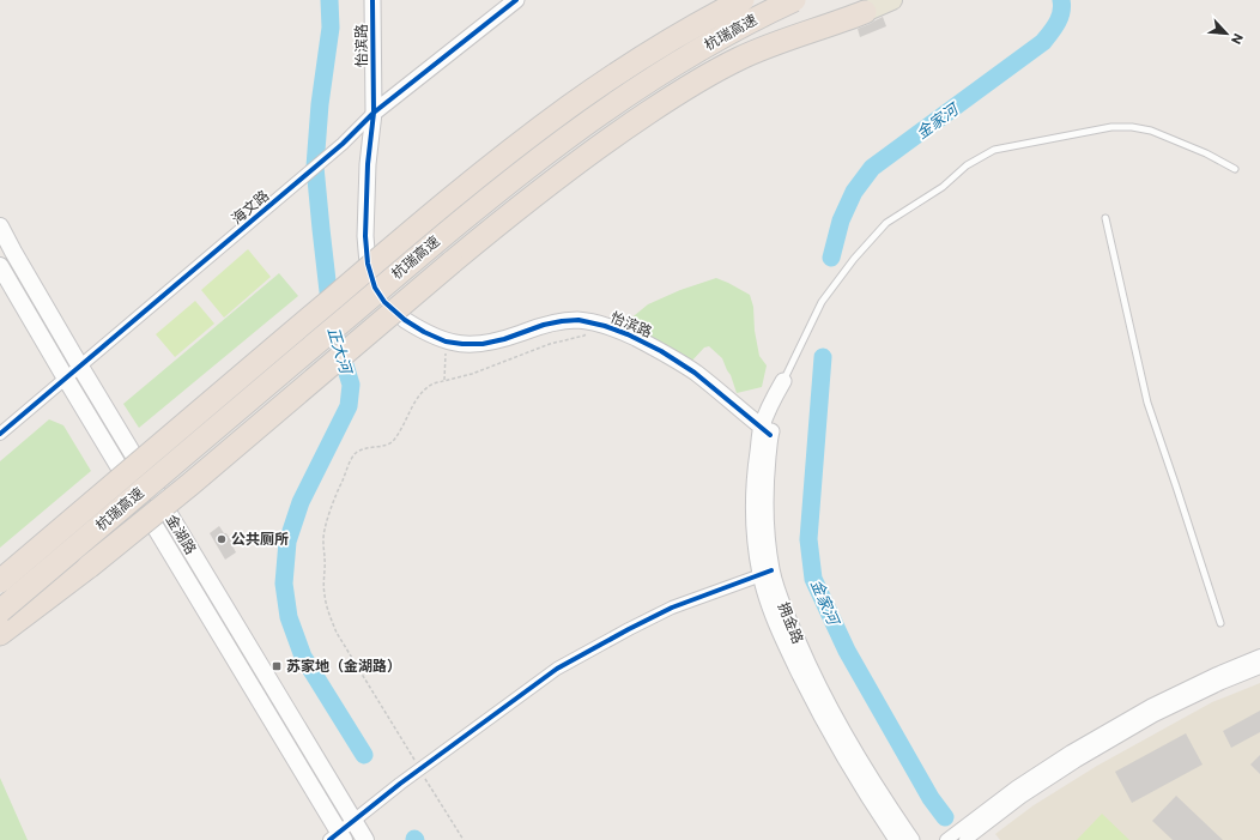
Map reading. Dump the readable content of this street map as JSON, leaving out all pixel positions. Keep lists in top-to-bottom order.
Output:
{
  "streets": {
    "highway": ["杭瑞高速"],
    "main road": ["金湖路"],
    "street": ["怡滨路", "海文路", "拥金路"]
  },
  "crossings": [
    ["怡滨路", "海文路"],
    ["海文路", "金湖路"]
  ],
  "water": ["金家河", "正大河"],
  "places": {
    "other": ["公共厕所"],
    "transit": ["苏家地（金湖路）"]
  },
  "north": "bottom right"
}
